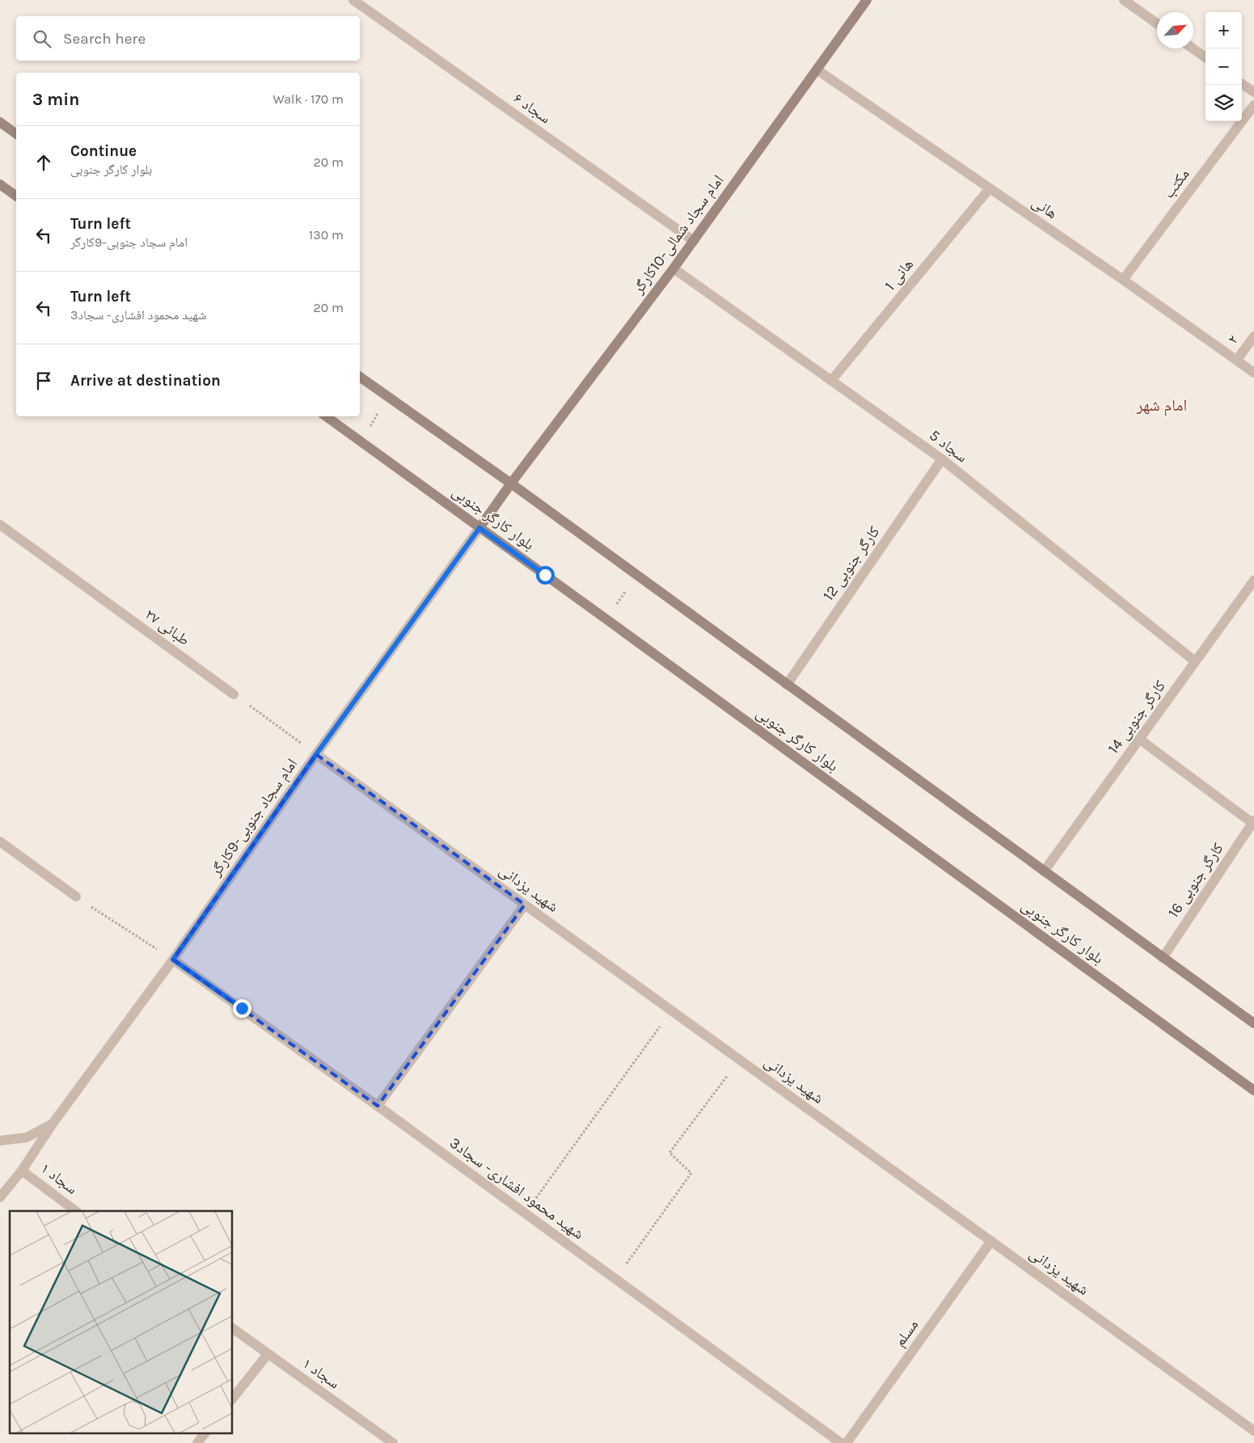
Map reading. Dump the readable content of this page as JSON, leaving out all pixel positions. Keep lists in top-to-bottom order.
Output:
{
  "streets": {
    "main road": ["امام سجاد شمالی-10کارگر", "بلوار کارگر جنوبی"],
    "street": [
      "سجاد ۶",
      "مکتب",
      "هانی",
      "هانی 1",
      "۲",
      "سجاد 5",
      "کارگر جنوبی 12",
      "طبائی ۲۷",
      "کارگر جنوبی 14",
      "امام سجاد جنوبی-9کارگر",
      "کارگر جنوبی 16",
      "شهید یزدانی",
      "سجاد ۱",
      "شهید محمود افشاری- سجاد3",
      "مسلم"
    ]
  },
  "crossings": [
    ["سجاد ۶", "امام سجاد شمالی-10کارگر"],
    ["مکتب", "هانی"],
    ["هانی", "امام سجاد شمالی-10کارگر"],
    ["هانی", "هانی 1"],
    ["هانی", "۲"],
    ["امام سجاد شمالی-10کارگر", "سجاد 5"],
    ["امام سجاد شمالی-10کارگر", "بلوار کارگر جنوبی"],
    ["امام سجاد شمالی-10کارگر", "امام سجاد جنوبی-9کارگر"],
    ["هانی 1", "سجاد 5"],
    ["سجاد 5", "کارگر جنوبی 12"],
    ["سجاد 5", "کارگر جنوبی 14"],
    ["بلوار کارگر جنوبی", "امام سجاد جنوبی-9کارگر"],
    ["امام سجاد جنوبی-9کارگر", "شهید یزدانی"],
    ["امام سجاد جنوبی-9کارگر", "سجاد ۱"],
    ["امام سجاد جنوبی-9کارگر", "شهید محمود افشاری- سجاد3"],
    ["شهید یزدانی", "مسلم"]
  ],
  "districts": ["امام شهر"],
  "north": "top right",
  "page": {
    "map_buttons": ["+", "−"],
    "search": "Search here",
    "heading": ["3 min", "Walk · 170 m"],
    "list": [
      ["Continue", "بلوار کارگر جنوبی", "20 m"],
      ["Turn left", "امام سجاد جنوبی-9کارگر", "130 m"],
      ["Turn left", "شهید محمود افشاری- سجاد3", "20 m"],
      "Arrive at destination"
    ]
  }
}
